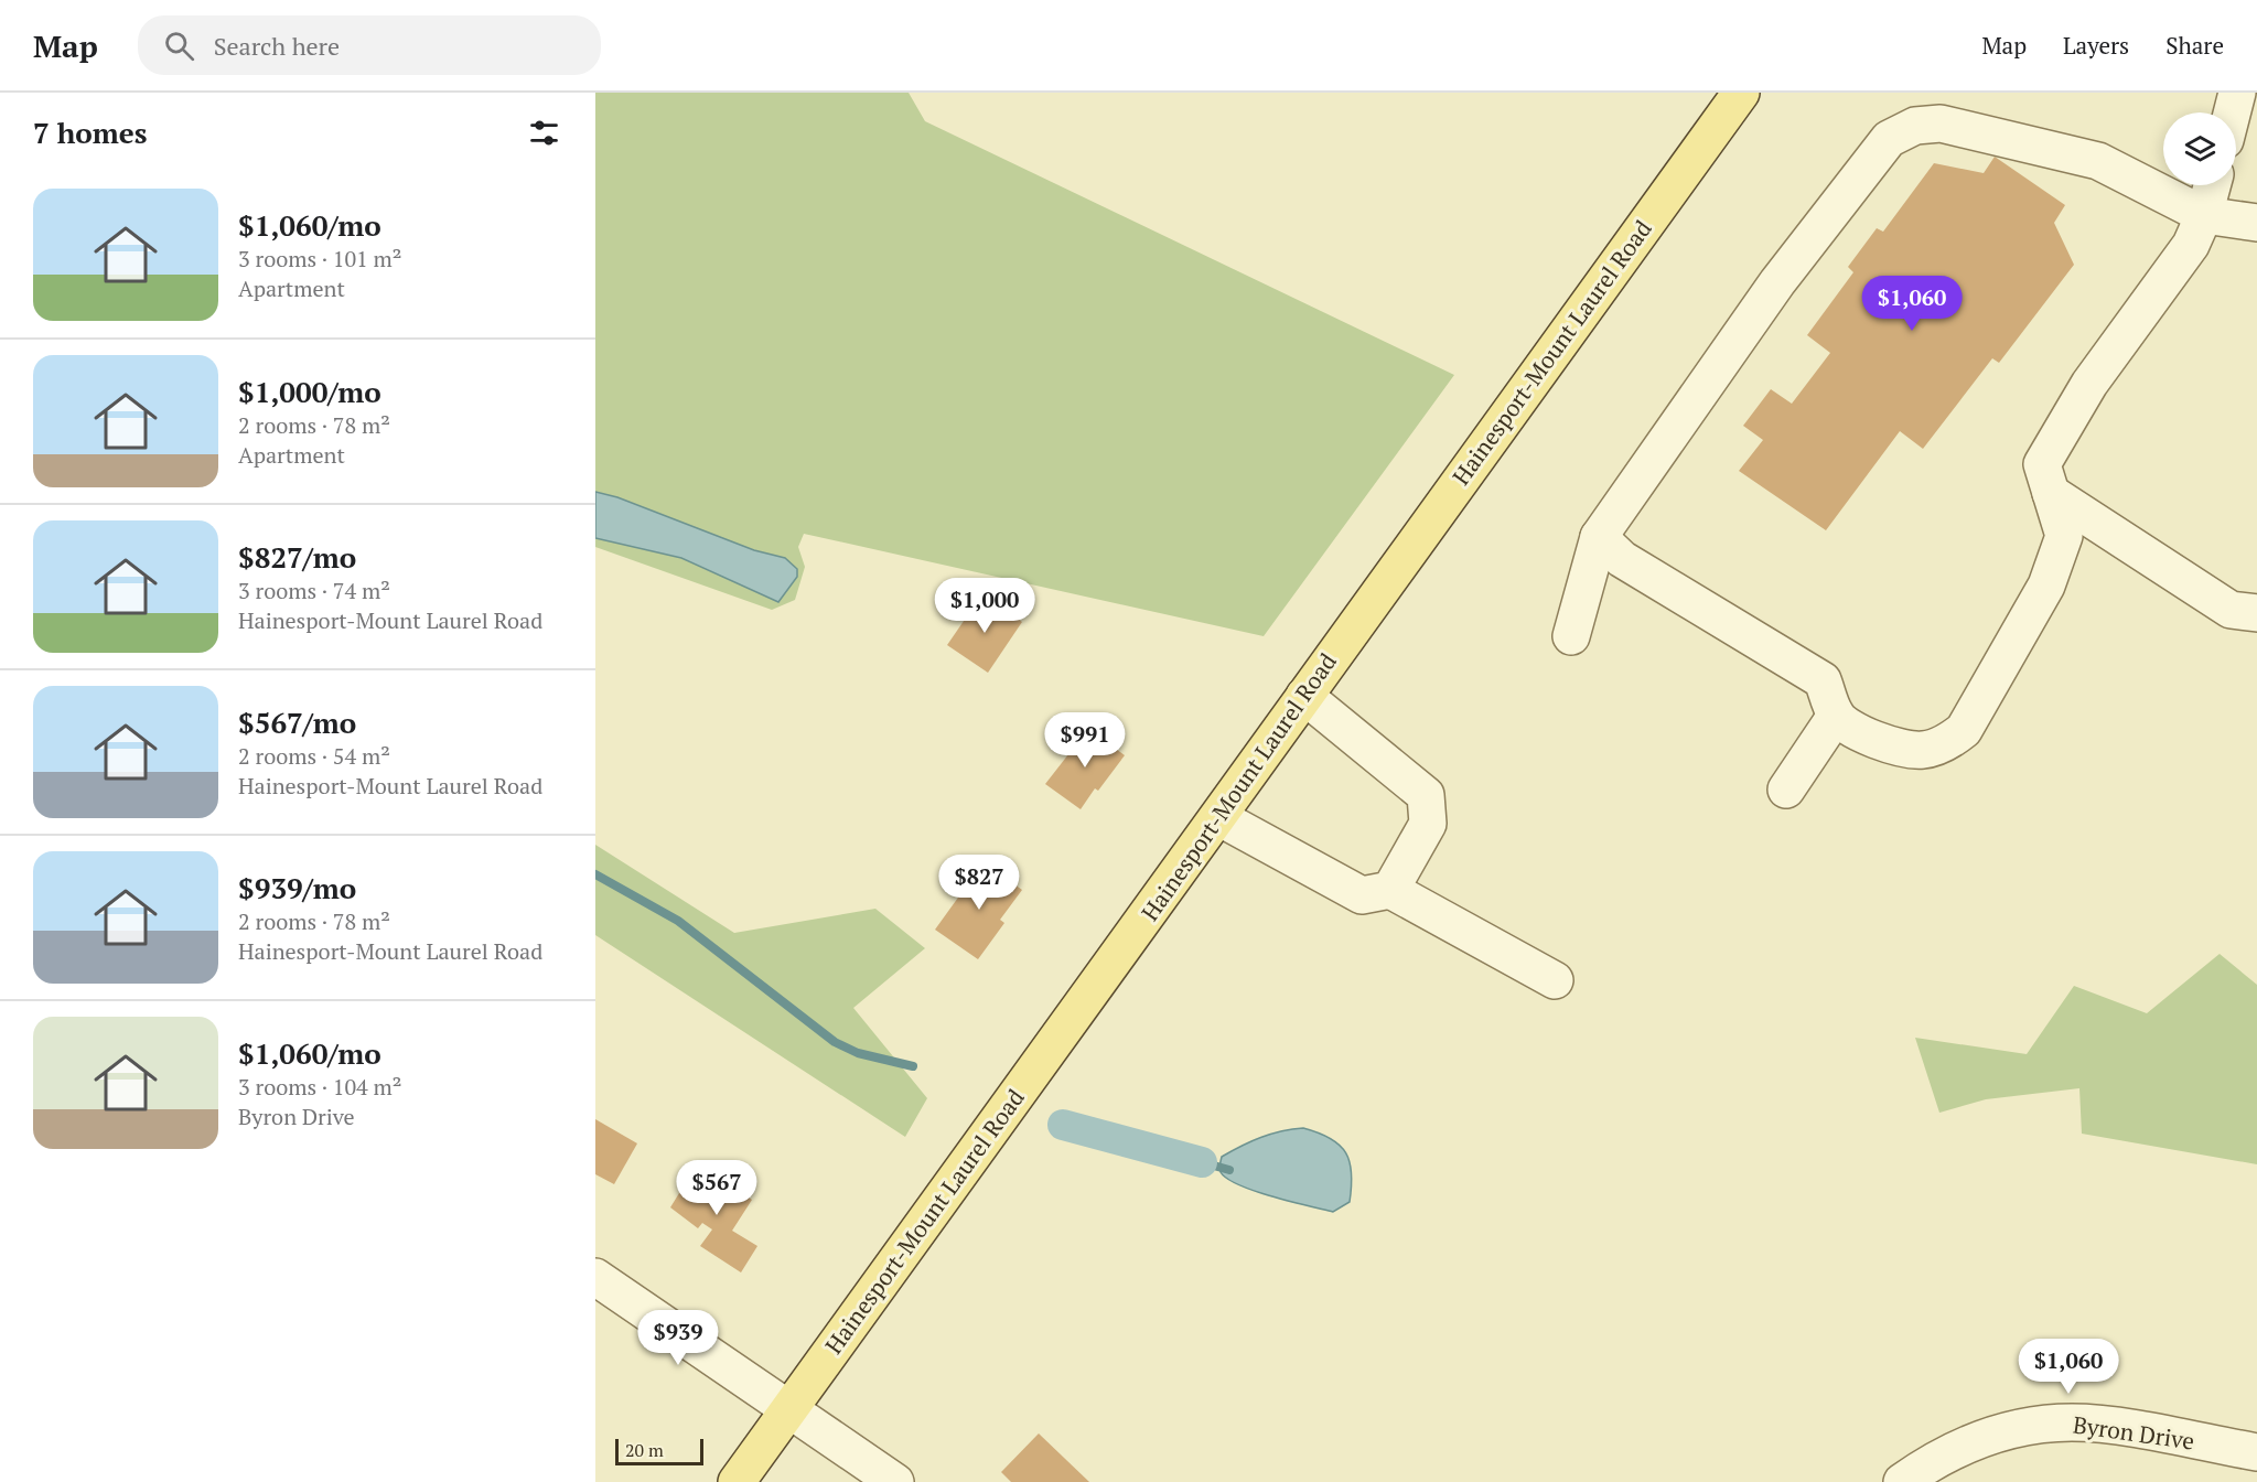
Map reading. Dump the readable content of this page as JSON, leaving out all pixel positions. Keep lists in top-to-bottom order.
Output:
{
  "streets": {
    "main road": ["Hainesport-Mount Laurel Road"],
    "street": ["Byron Drive"]
  },
  "scale_bar": "20 m",
  "page": {
    "header": "Map",
    "search": "Search here",
    "nav": ["Map", "Layers", "Share"],
    "heading": "7 homes",
    "list": [
      {
        "name": "$1,060/mo",
        "note": "3 rooms · 101 m² · Apartment"
      },
      {
        "name": "$1,000/mo",
        "note": "2 rooms · 78 m² · Apartment"
      },
      {
        "name": "$827/mo",
        "note": "3 rooms · 74 m² · Hainesport-Mount Laurel Road"
      },
      {
        "name": "$567/mo",
        "note": "2 rooms · 54 m² · Hainesport-Mount Laurel Road"
      },
      {
        "name": "$939/mo",
        "note": "2 rooms · 78 m² · Hainesport-Mount Laurel Road"
      },
      {
        "name": "$1,060/mo",
        "note": "3 rooms · 104 m² · Byron Drive"
      }
    ],
    "price": [
      "$1,060",
      "$1,000",
      "$991",
      "$827",
      "$567",
      "$939",
      "$1,060"
    ],
    "scale": "20 m"
  }
}
